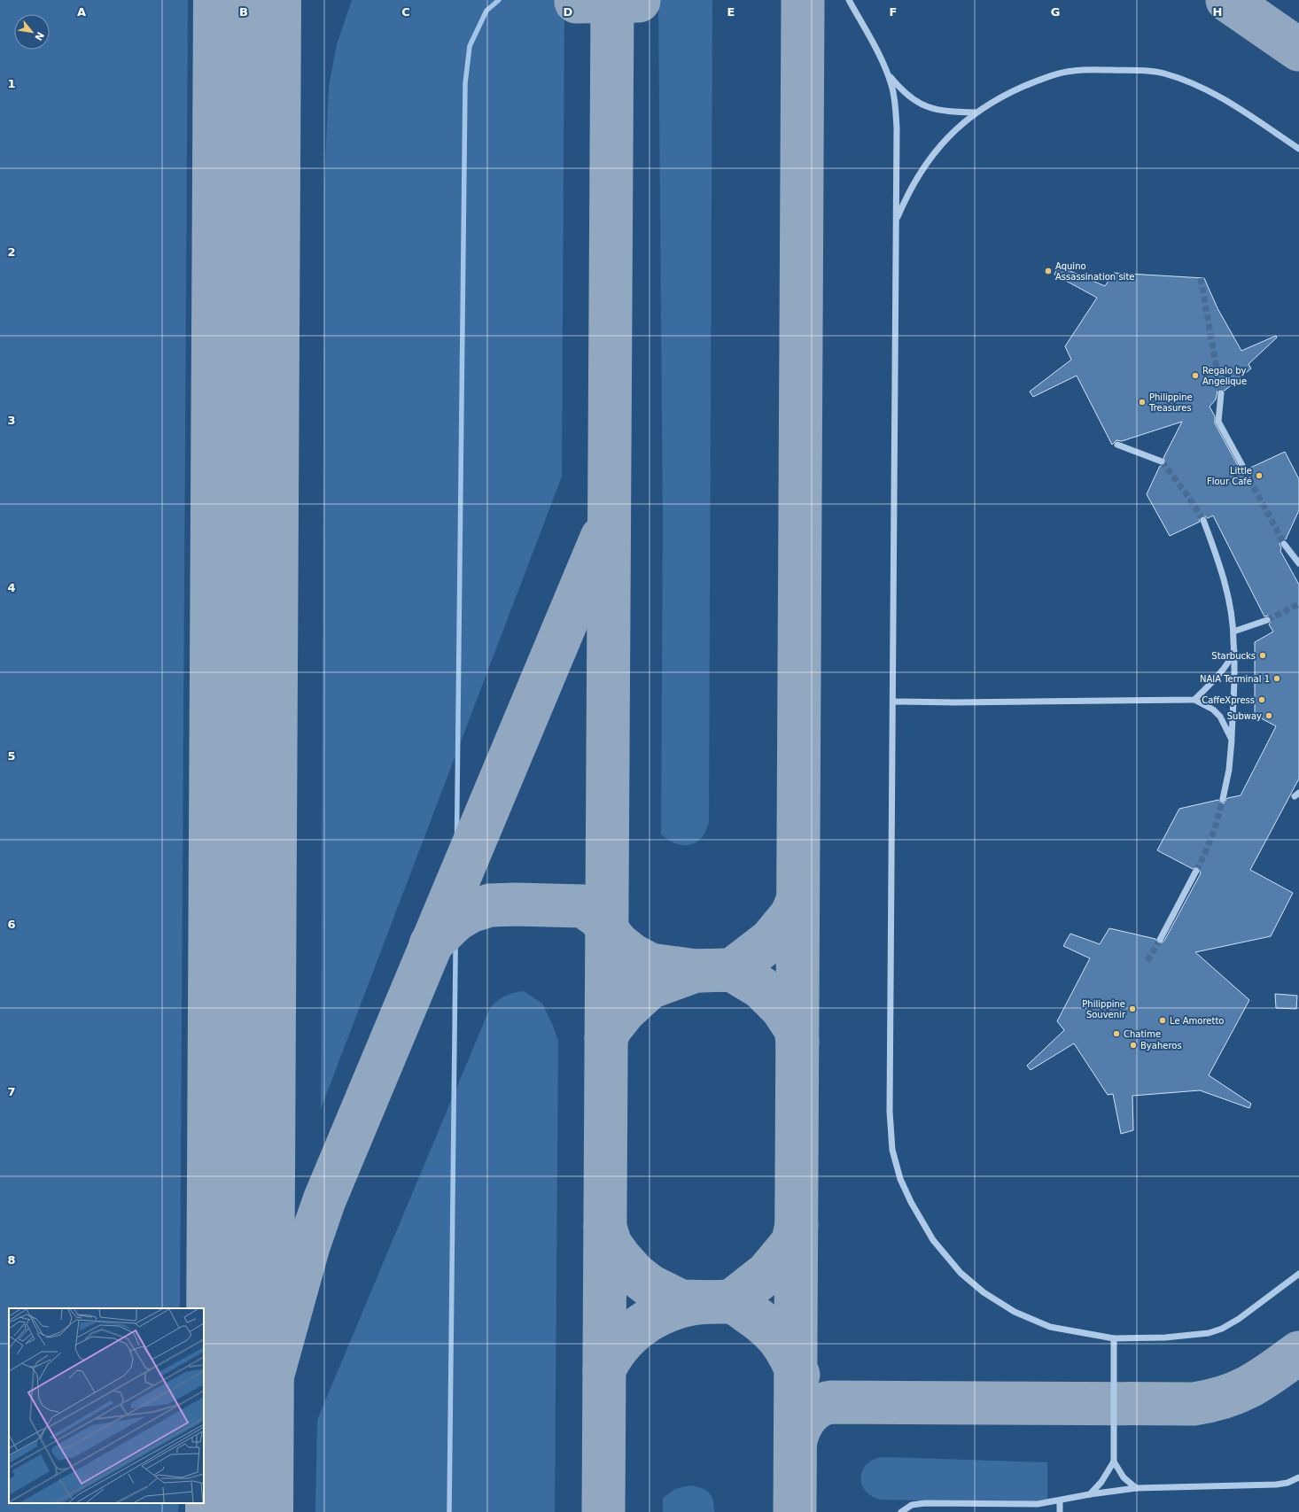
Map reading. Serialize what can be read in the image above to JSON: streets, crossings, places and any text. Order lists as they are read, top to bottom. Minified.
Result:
{"places":["Aquino Assassination site","Regalo by Angelique","Philippine Treasures","Little Flour Café","Starbucks","NAIA Terminal 1","CaffeXpress","Subway","Philippine Souvenir","Le Amoretto","Chatime","Byaheros"],"north":"bottom right","grid":{"columns":["A","B","C","D","E","F","G","H"],"rows":["1","2","3","4","5","6","7","8"]}}
